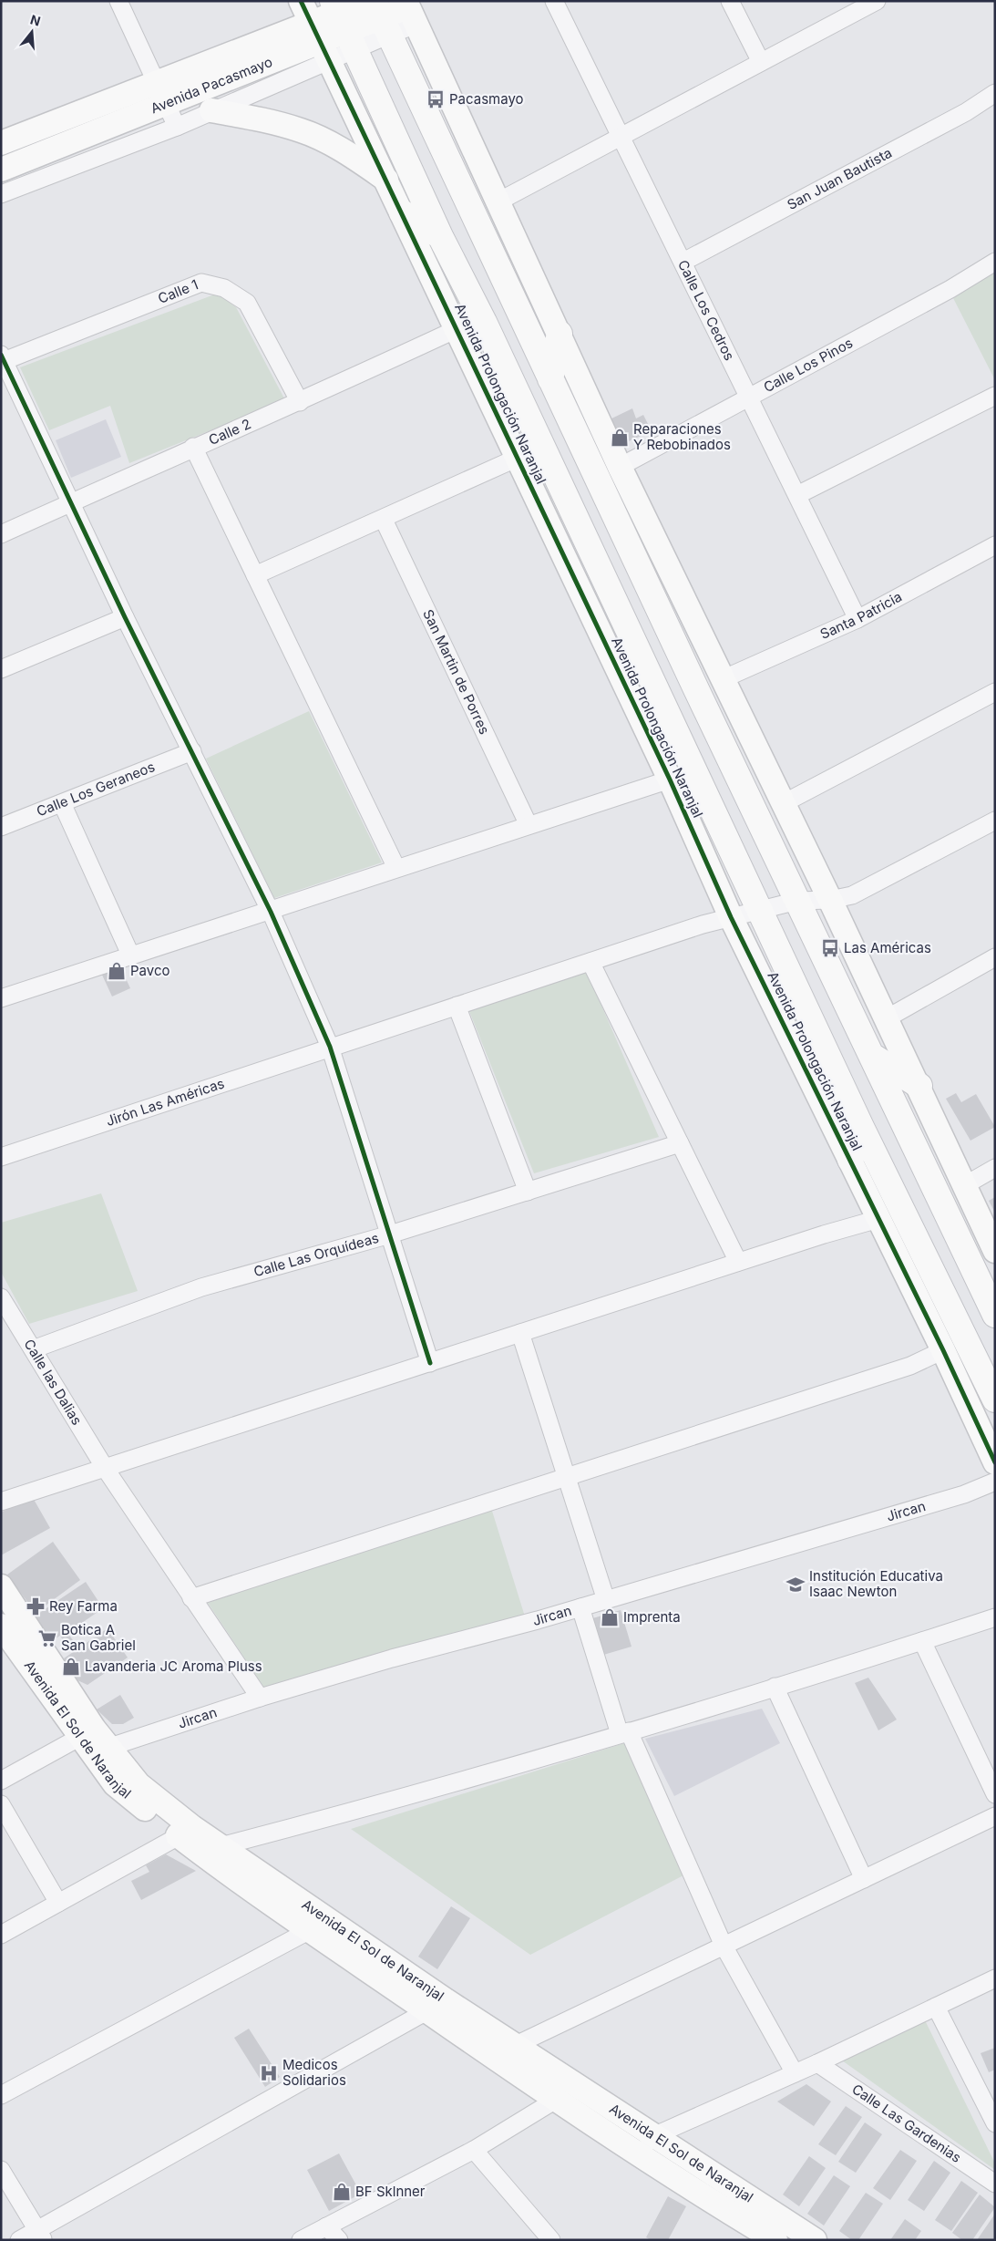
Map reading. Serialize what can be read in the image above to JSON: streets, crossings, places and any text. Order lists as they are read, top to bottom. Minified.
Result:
{"streets":{"main road":["Avenida Prolongación Naranjal"],"street":["Avenida Pacasmayo","San Juan Bautista","Calle 1","Calle Los Cedros","Calle Los Pinos","Calle 2","Santa Patricia","San Martin de Porres","Calle Los Geraneos","Jirón Las Américas","Calle Las Orquídeas","Calle las Dalias","Jircan","Avenida El Sol de Naranjal","Calle Las Gardenias"]},"crossings":[["Avenida Pacasmayo","Avenida Prolongación Naranjal"],["San Juan Bautista","Calle Los Cedros"],["Calle 1","Calle 2"],["Calle Los Cedros","Calle Los Pinos"],["Calle Los Cedros","Santa Patricia"],["Avenida Prolongación Naranjal","Calle 2"],["Avenida Prolongación Naranjal","Jirón Las Américas"],["Calle Las Orquídeas","Calle las Dalias"],["Calle las Dalias","Jircan"],["Jircan","Avenida El Sol de Naranjal"]],"places":{"bus stop":["Pacasmayo","Las Américas"],"shop":["Reparaciones Y Rebobinados","Pavco","Imprenta","Lavanderia JC Aroma Pluss","BF Sklnner"],"school or university":["Institución Educativa Isaac Newton"],"pharmacy":["Rey Farma"],"supermarket":["Botica A San Gabriel"],"hospital":["Medicos Solidarios"]},"north":"top"}
